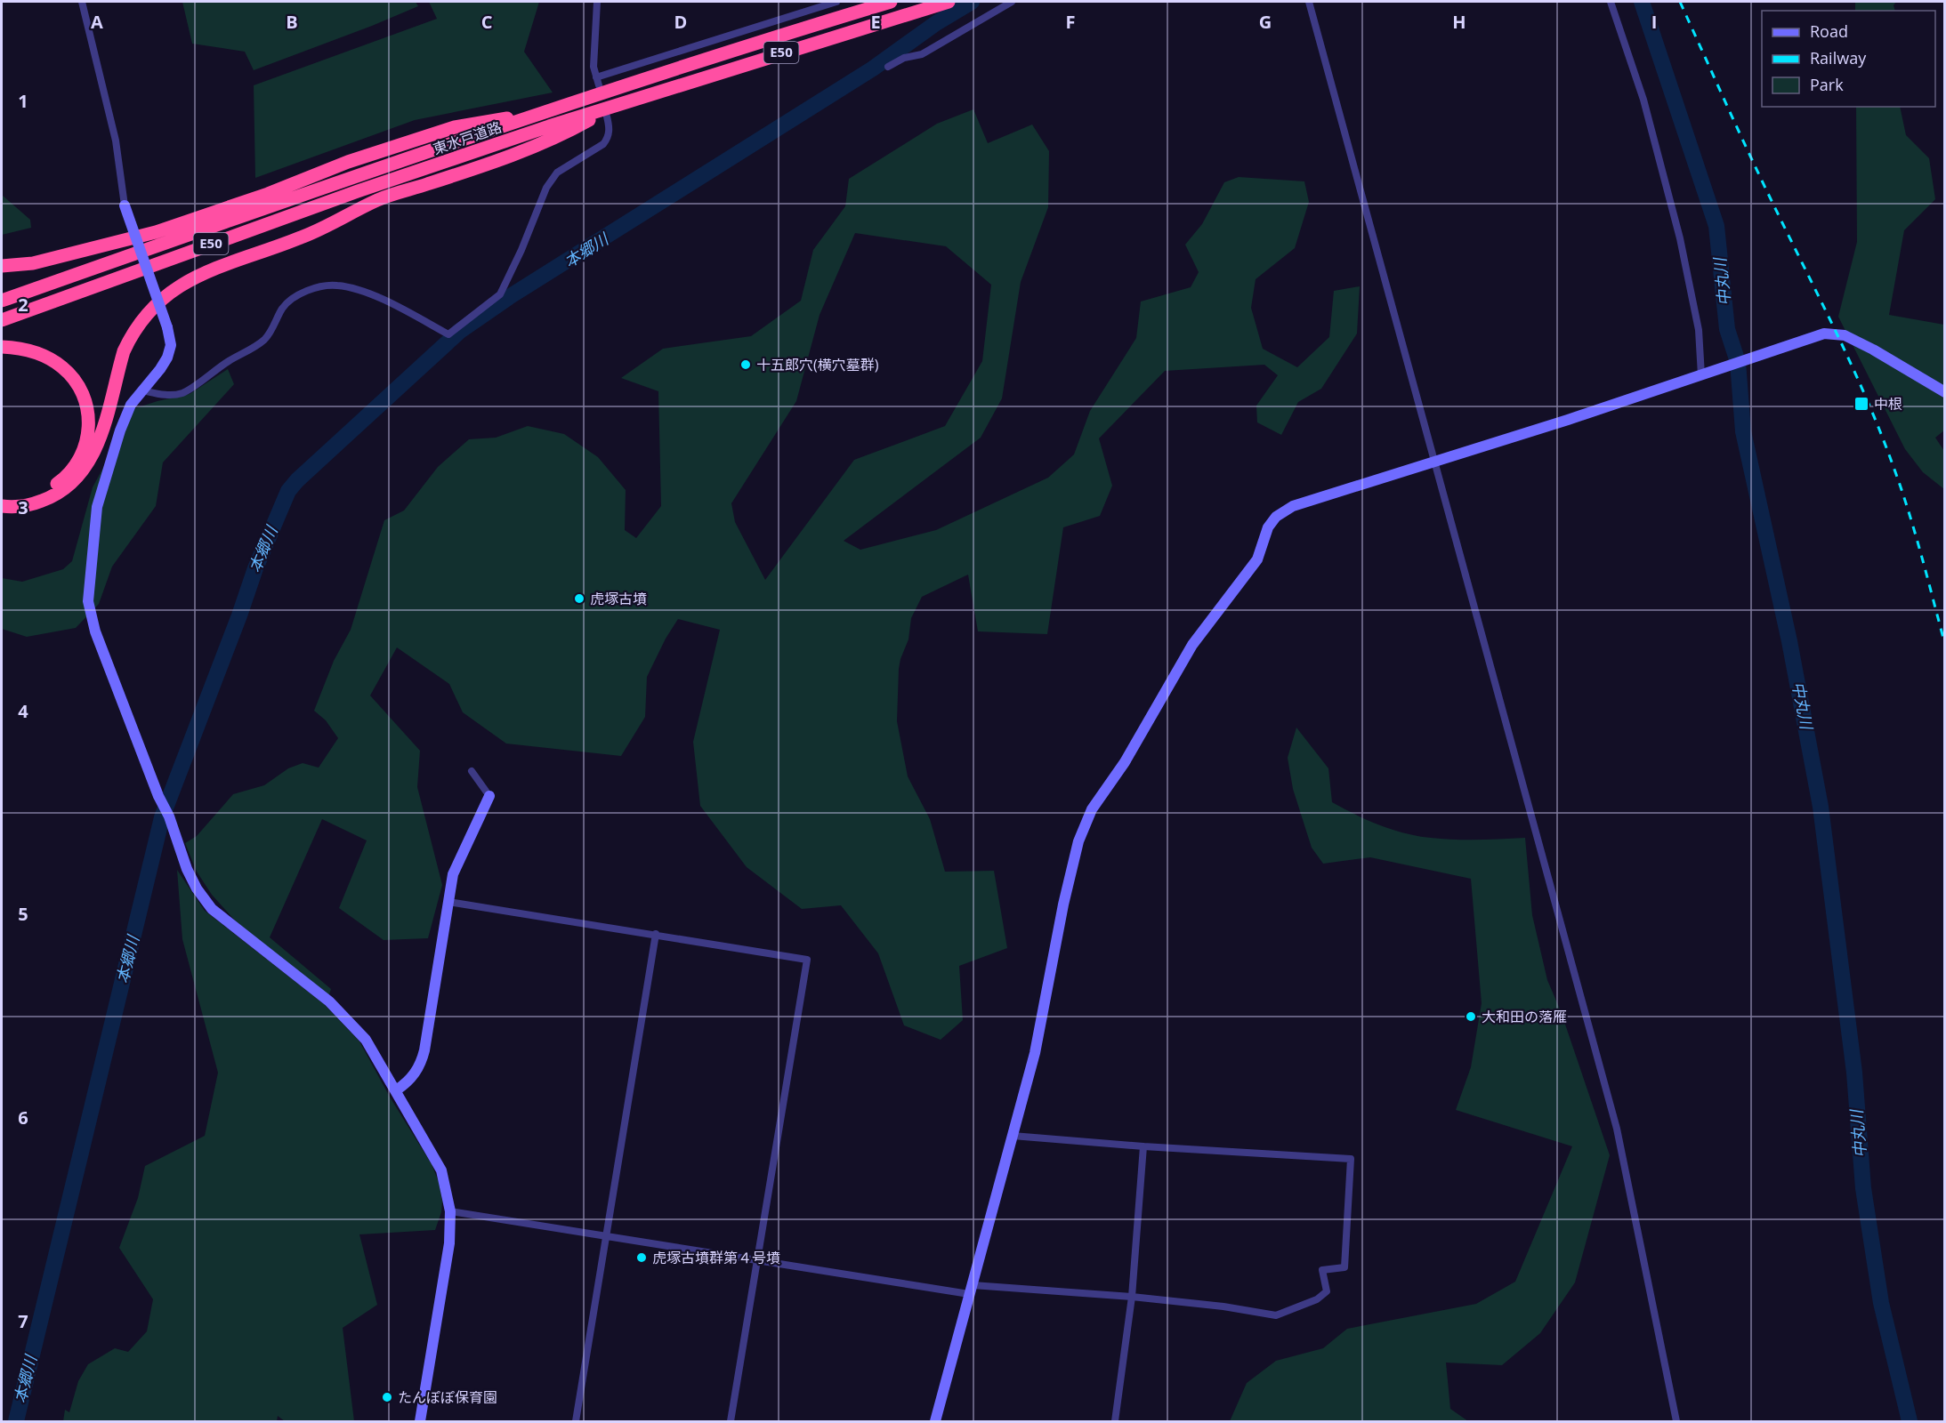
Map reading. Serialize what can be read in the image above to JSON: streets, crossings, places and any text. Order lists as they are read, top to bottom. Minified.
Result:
{"streets":{"highway":["E50","東水戸道路"]},"water":["本郷川","中丸川"],"places":{"other":["十五郎穴(横穴墓群)","虎塚古墳","大和田の落雁","虎塚古墳群第４号墳","たんぽぽ保育園"],"transit":["中根"]},"legend":["Road","Railway","Park"],"grid":{"columns":["A","B","C","D","E","F","G","H","I"],"rows":["1","2","3","4","5","6","7"]}}
